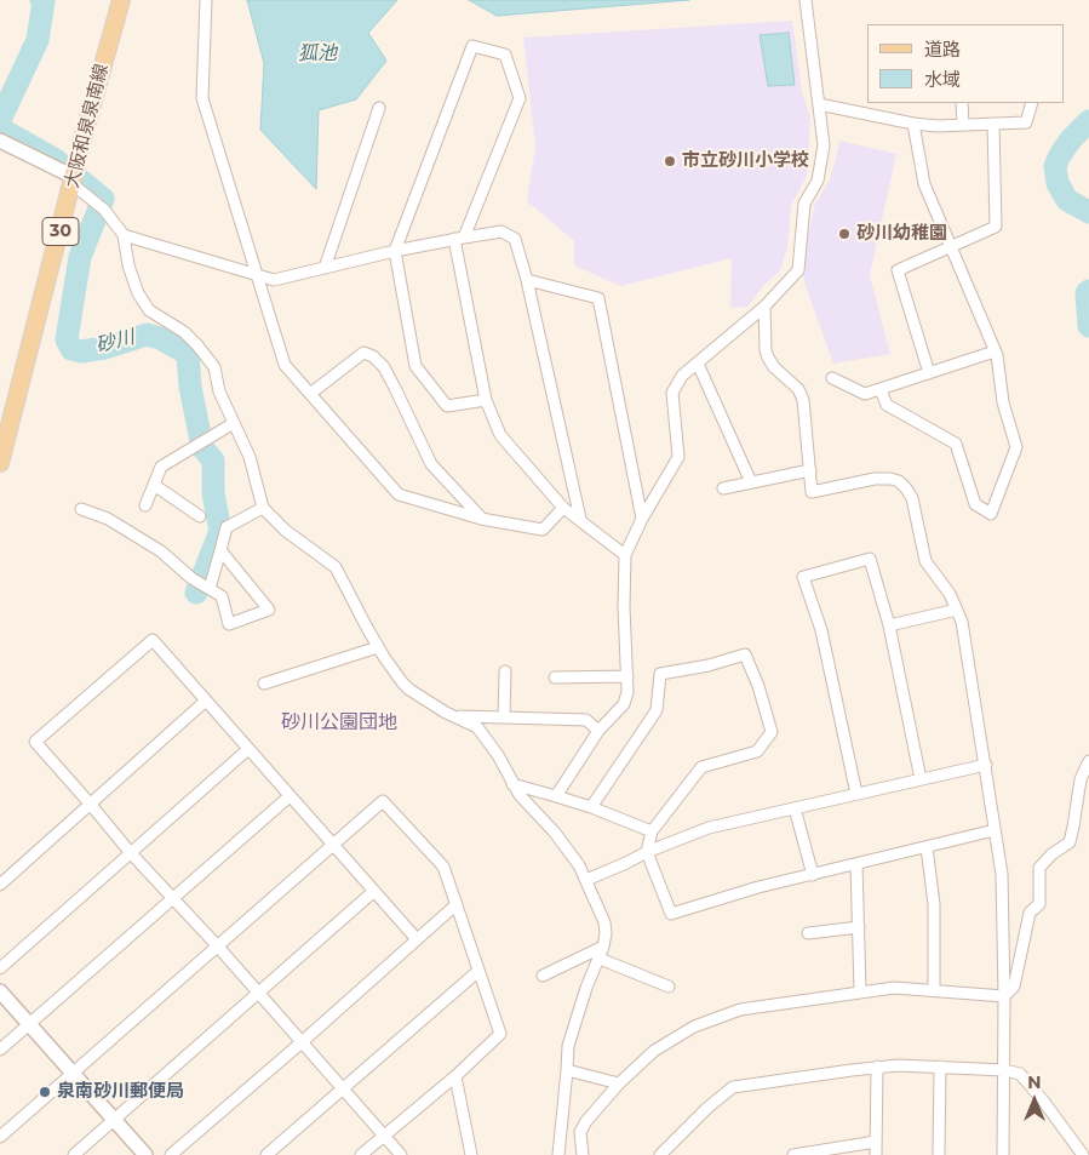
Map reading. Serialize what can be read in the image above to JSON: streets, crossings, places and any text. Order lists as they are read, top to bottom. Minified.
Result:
{"streets":{"main road":["大阪和泉泉南線","30"]},"districts":["砂川公園団地"],"water":["狐池","砂川"],"places":["市立砂川小学校","砂川幼稚園","泉南砂川郵便局"],"legend":["道路","水域"],"north":"top"}
